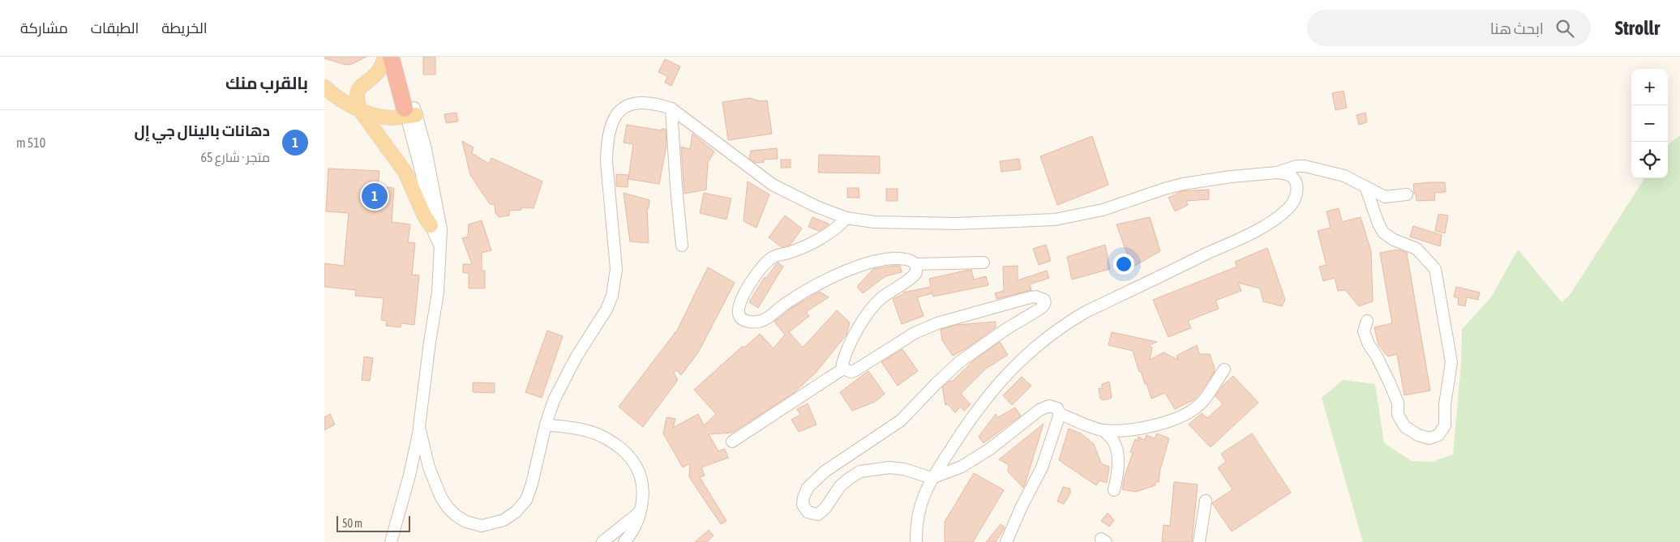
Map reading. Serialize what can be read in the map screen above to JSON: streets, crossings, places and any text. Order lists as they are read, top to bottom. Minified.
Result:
{"scale_bar":"50 m","page":{"header":"Strollr","search":"ابحث هنا","nav":["الخريطة","الطبقات","مشاركة"],"heading":"بالقرب منك","map_buttons":["+","−"],"list":[{"mark":"1","name":"دهانات بالينال جي إل","note":"متجر · شارع 65","value":"510 m"}],"pins":"1","scale":"50 m"}}
